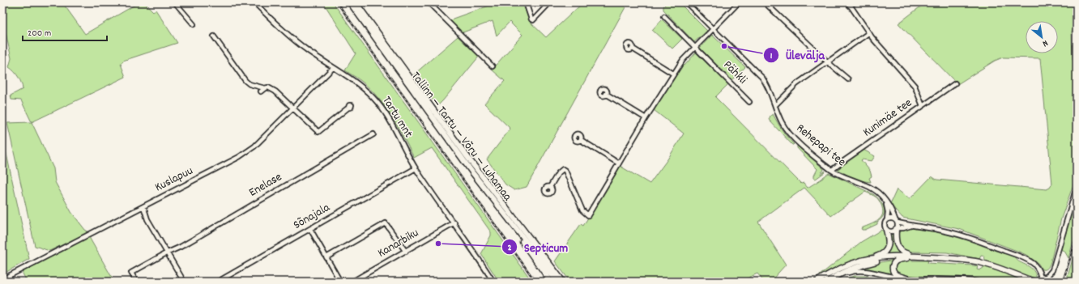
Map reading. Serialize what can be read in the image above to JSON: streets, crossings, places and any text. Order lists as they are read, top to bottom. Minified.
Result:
{"streets":{"highway":["Tallinn — Tartu — Võru — Luhamaa"],"street":["Pähkli","Tartu mnt","Kunimäe tee","Rehepapi tee","Kuslapuu","Enelase","Sõnajala","Kanarbiku"]},"crossings":[["Tartu mnt","Kuslapuu"],["Tartu mnt","Sõnajala"],["Tartu mnt","Kanarbiku"],["Kunimäe tee","Rehepapi tee"]],"places":["Ülevälja","Septicum"],"scale_bar":"200 m","north":"bottom right"}
